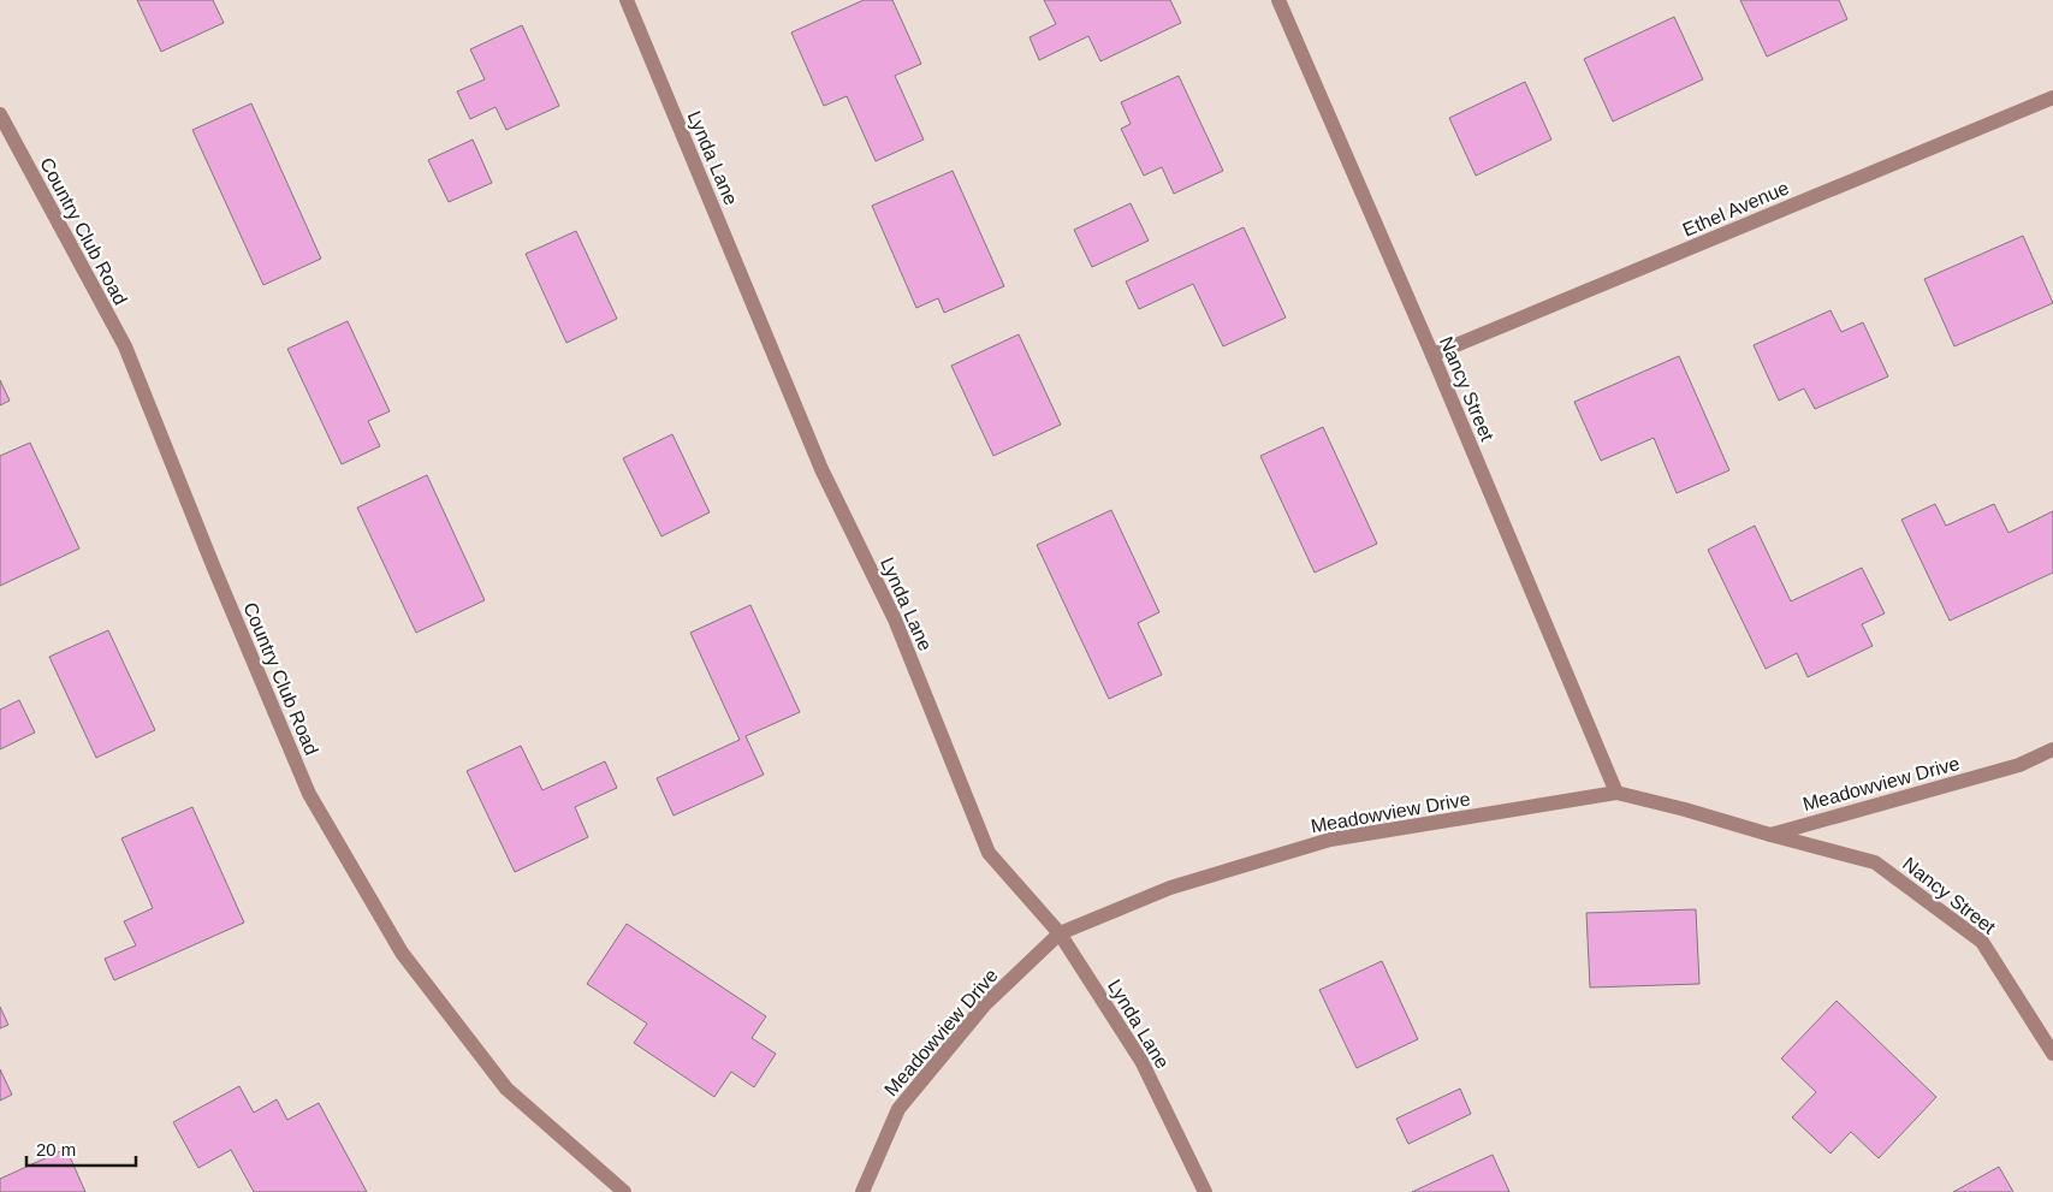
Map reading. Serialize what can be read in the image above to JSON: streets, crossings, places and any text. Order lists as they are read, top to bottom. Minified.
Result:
{"streets":{"street":["Lynda Lane","Ethel Avenue","Country Club Road","Nancy Street","Meadowview Drive"]},"crossings":[["Lynda Lane","Meadowview Drive"],["Ethel Avenue","Nancy Street"],["Nancy Street","Meadowview Drive"]],"scale_bar":"20 m"}
